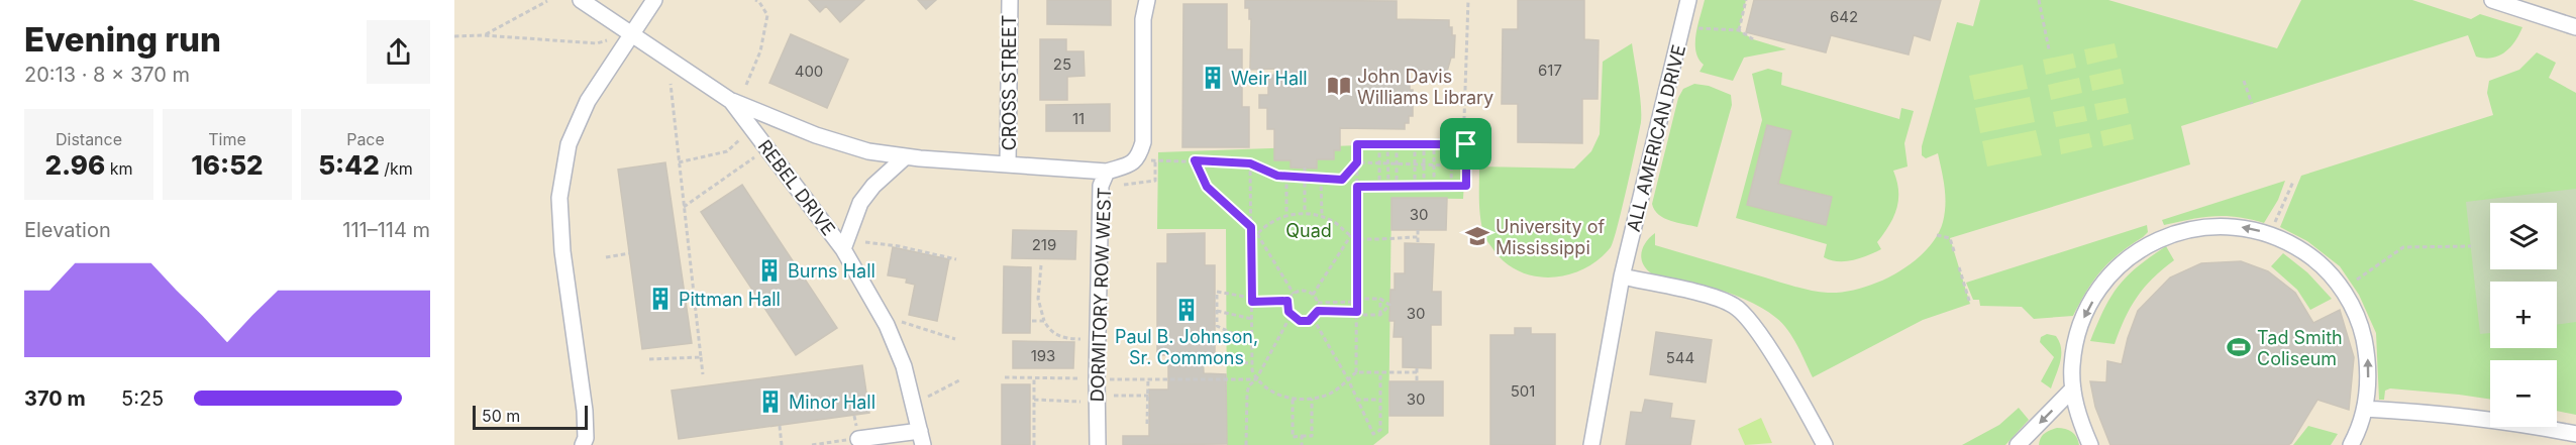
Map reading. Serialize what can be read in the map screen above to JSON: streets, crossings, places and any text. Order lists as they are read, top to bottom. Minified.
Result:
{"streets":{"street":["CROSS STREET","ALL AMERICAN DRIVE","REBEL DRIVE","DORMITORY ROW WEST"]},"crossings":[["CROSS STREET","DORMITORY ROW WEST"],["REBEL DRIVE","DORMITORY ROW WEST"]],"parks":["Quad"],"places":{"building":["Weir Hall","Burns Hall","Pittman Hall","Paul B. Johnson, Sr. Commons","Minor Hall"],"library":["John Davis Williams Library"],"school or university":["University of Mississippi"],"sports":["Tad Smith Coliseum"]},"house_numbers":["642","25","617","400","11","30","219","30","193","544","501","30"],"scale_bar":"50 m","page":{"heading":["Evening run","20:13 · 8 × 370 m"],"stats":[["Distance","2.96 km"],["Time","16:52"],["Pace","5:42 /km"]],"map_buttons":["+","−"],"chart":["Elevation","111–114 m"],"list":[{"name":"370 m","note":"5:25"}],"scale":"50 m"}}
